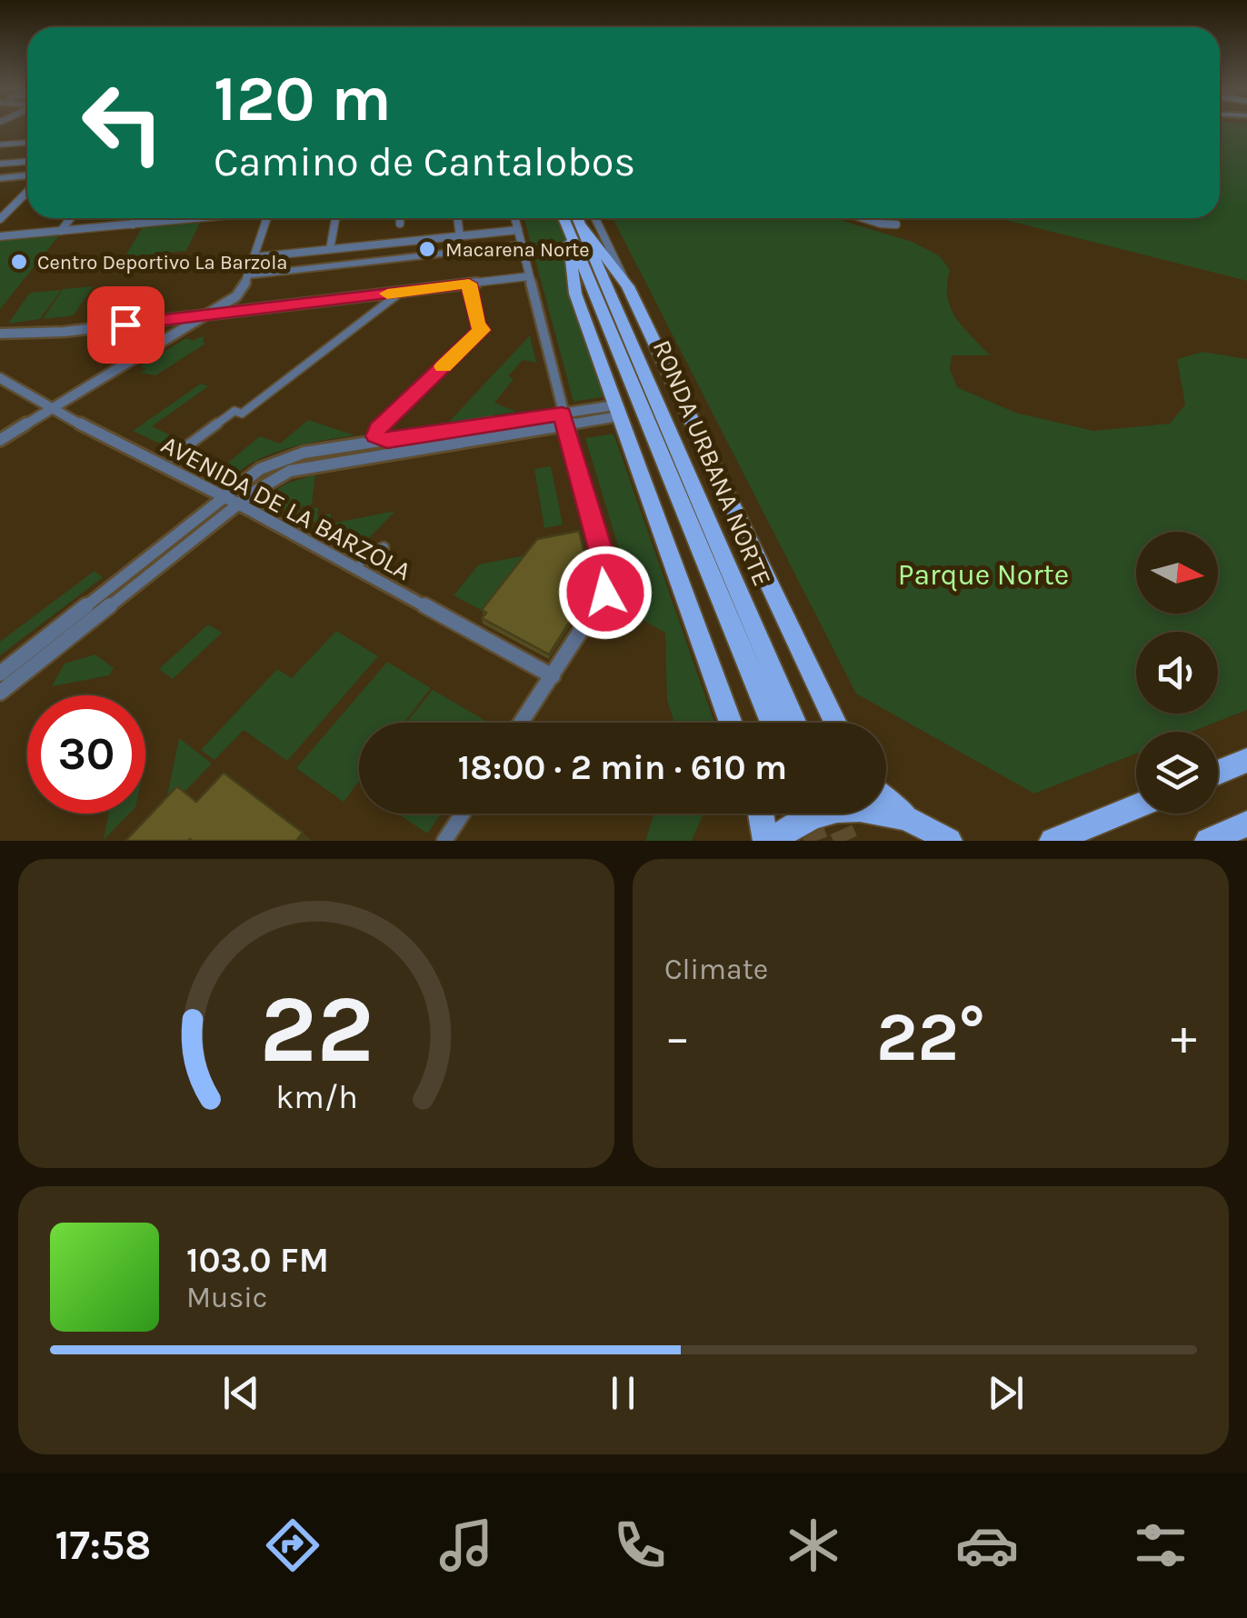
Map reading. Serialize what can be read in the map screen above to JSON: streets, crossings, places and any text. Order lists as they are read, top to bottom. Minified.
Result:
{"streets":{"main road":["RONDA URBANA NORTE"],"street":["AVENIDA DE LA BARZOLA"]},"parks":["Parque Norte"],"places":["Macarena Norte","Centro Deportivo La Barzola"],"north":"right","page":{"turn":["120 m","Camino de Cantalobos"],"limit":"30","trip":"18:00 · 2 min · 610 m","tile":"Climate","heat":["−","22°","+"],"song":["103.0 FM","Music"],"tabs":"17:58","gauge":["22","km/h"]}}
